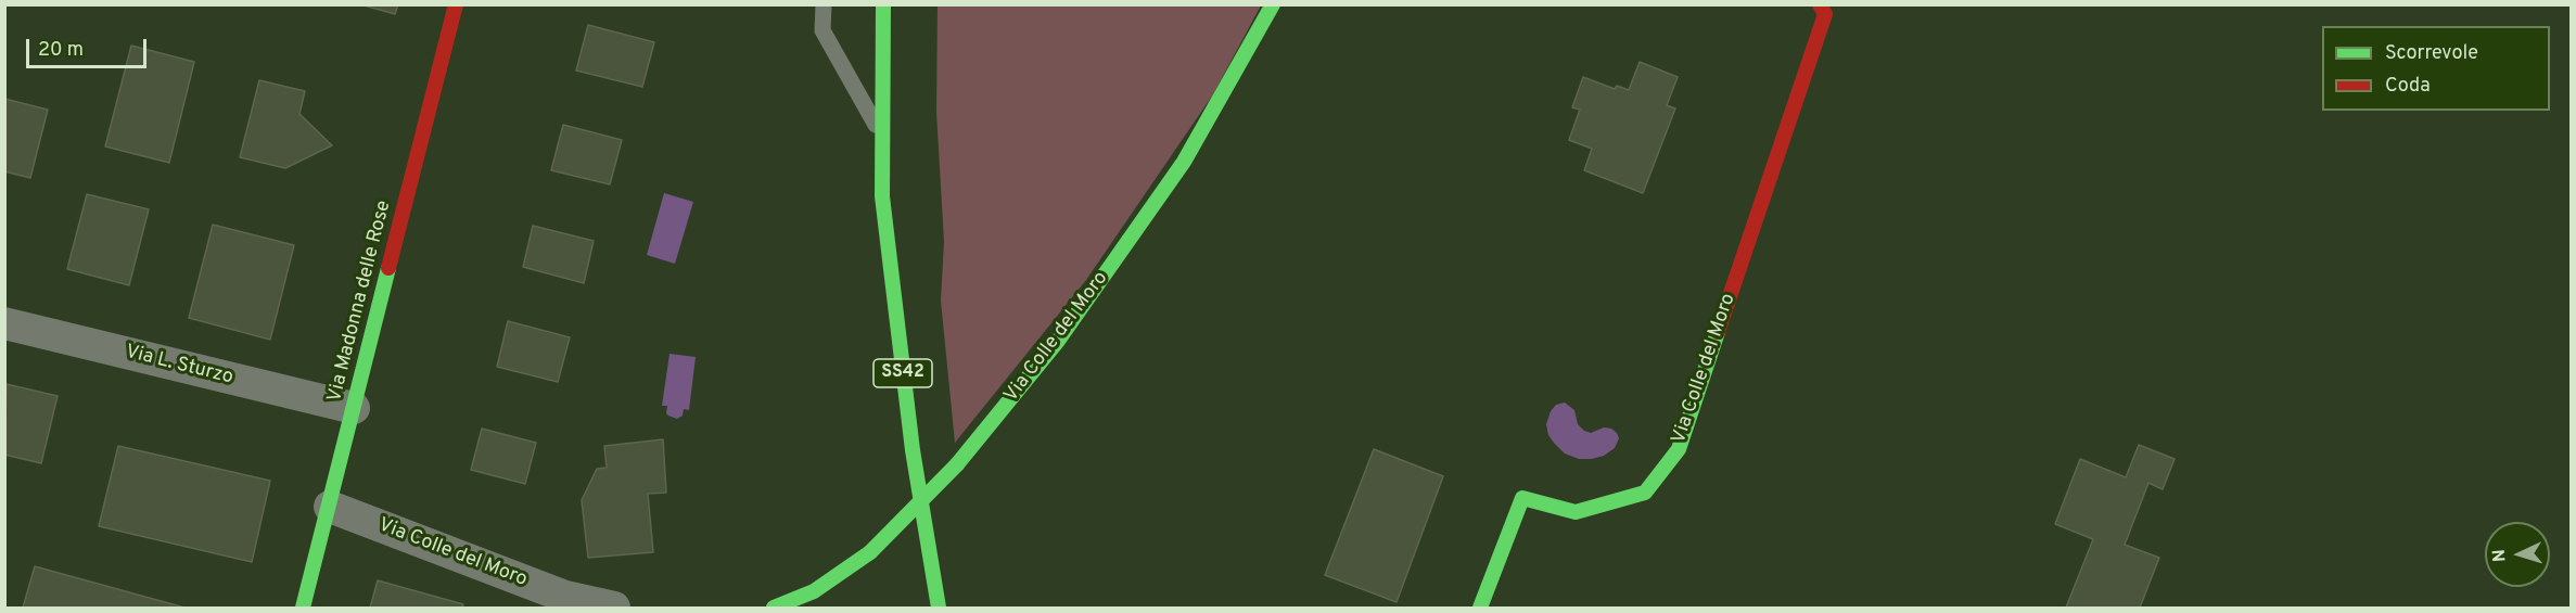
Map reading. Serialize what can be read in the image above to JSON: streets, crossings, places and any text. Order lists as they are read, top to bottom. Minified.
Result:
{"streets":{"main road":["Via Madonna delle Rose","Via Colle del Moro","SS42"],"street":["Via L. Sturzo"]},"crossings":[["Via Madonna delle Rose","Via Colle del Moro"],["Via Madonna delle Rose","Via L. Sturzo"]],"legend":["Scorrevole","Coda"],"scale_bar":"20 m","north":"left"}
